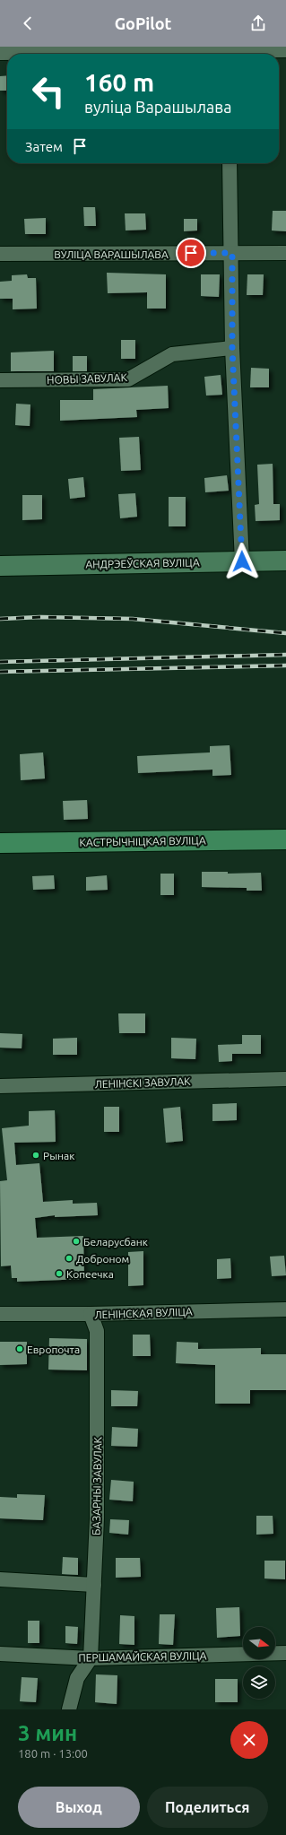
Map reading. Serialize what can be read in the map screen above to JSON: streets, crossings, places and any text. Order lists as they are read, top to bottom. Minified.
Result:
{"streets":{"main road":["АНДРЭЕЎСКАЯ ВУЛІЦА","КАСТРЫЧНІЦКАЯ ВУЛІЦА"],"street":["ВУЛІЦА ВАРАШЫЛАВА","НОВЫ ЗАВУЛАК","ЛЕНІНСКІ ЗАВУЛАК","ЛЕНІНСКАЯ ВУЛІЦА","БАЗАРНЫ ЗАВУЛАК","ПЕРШАМАЙСКАЯ ВУЛІЦА"]},"crossings":[["ЛЕНІНСКАЯ ВУЛІЦА","БАЗАРНЫ ЗАВУЛАК"],["БАЗАРНЫ ЗАВУЛАК","ПЕРШАМАЙСКАЯ ВУЛІЦА"]],"places":["Рынак","Беларусбанк","Доброном","Копеечка","Европочта"],"north":"right","page":{"header":"GoPilot","turn":["160 m","вуліца Варашылава"],"then":"Затем","heading":["3 мин","180 m · 13:00"],"buttons":["Выход","Поделиться"]}}
